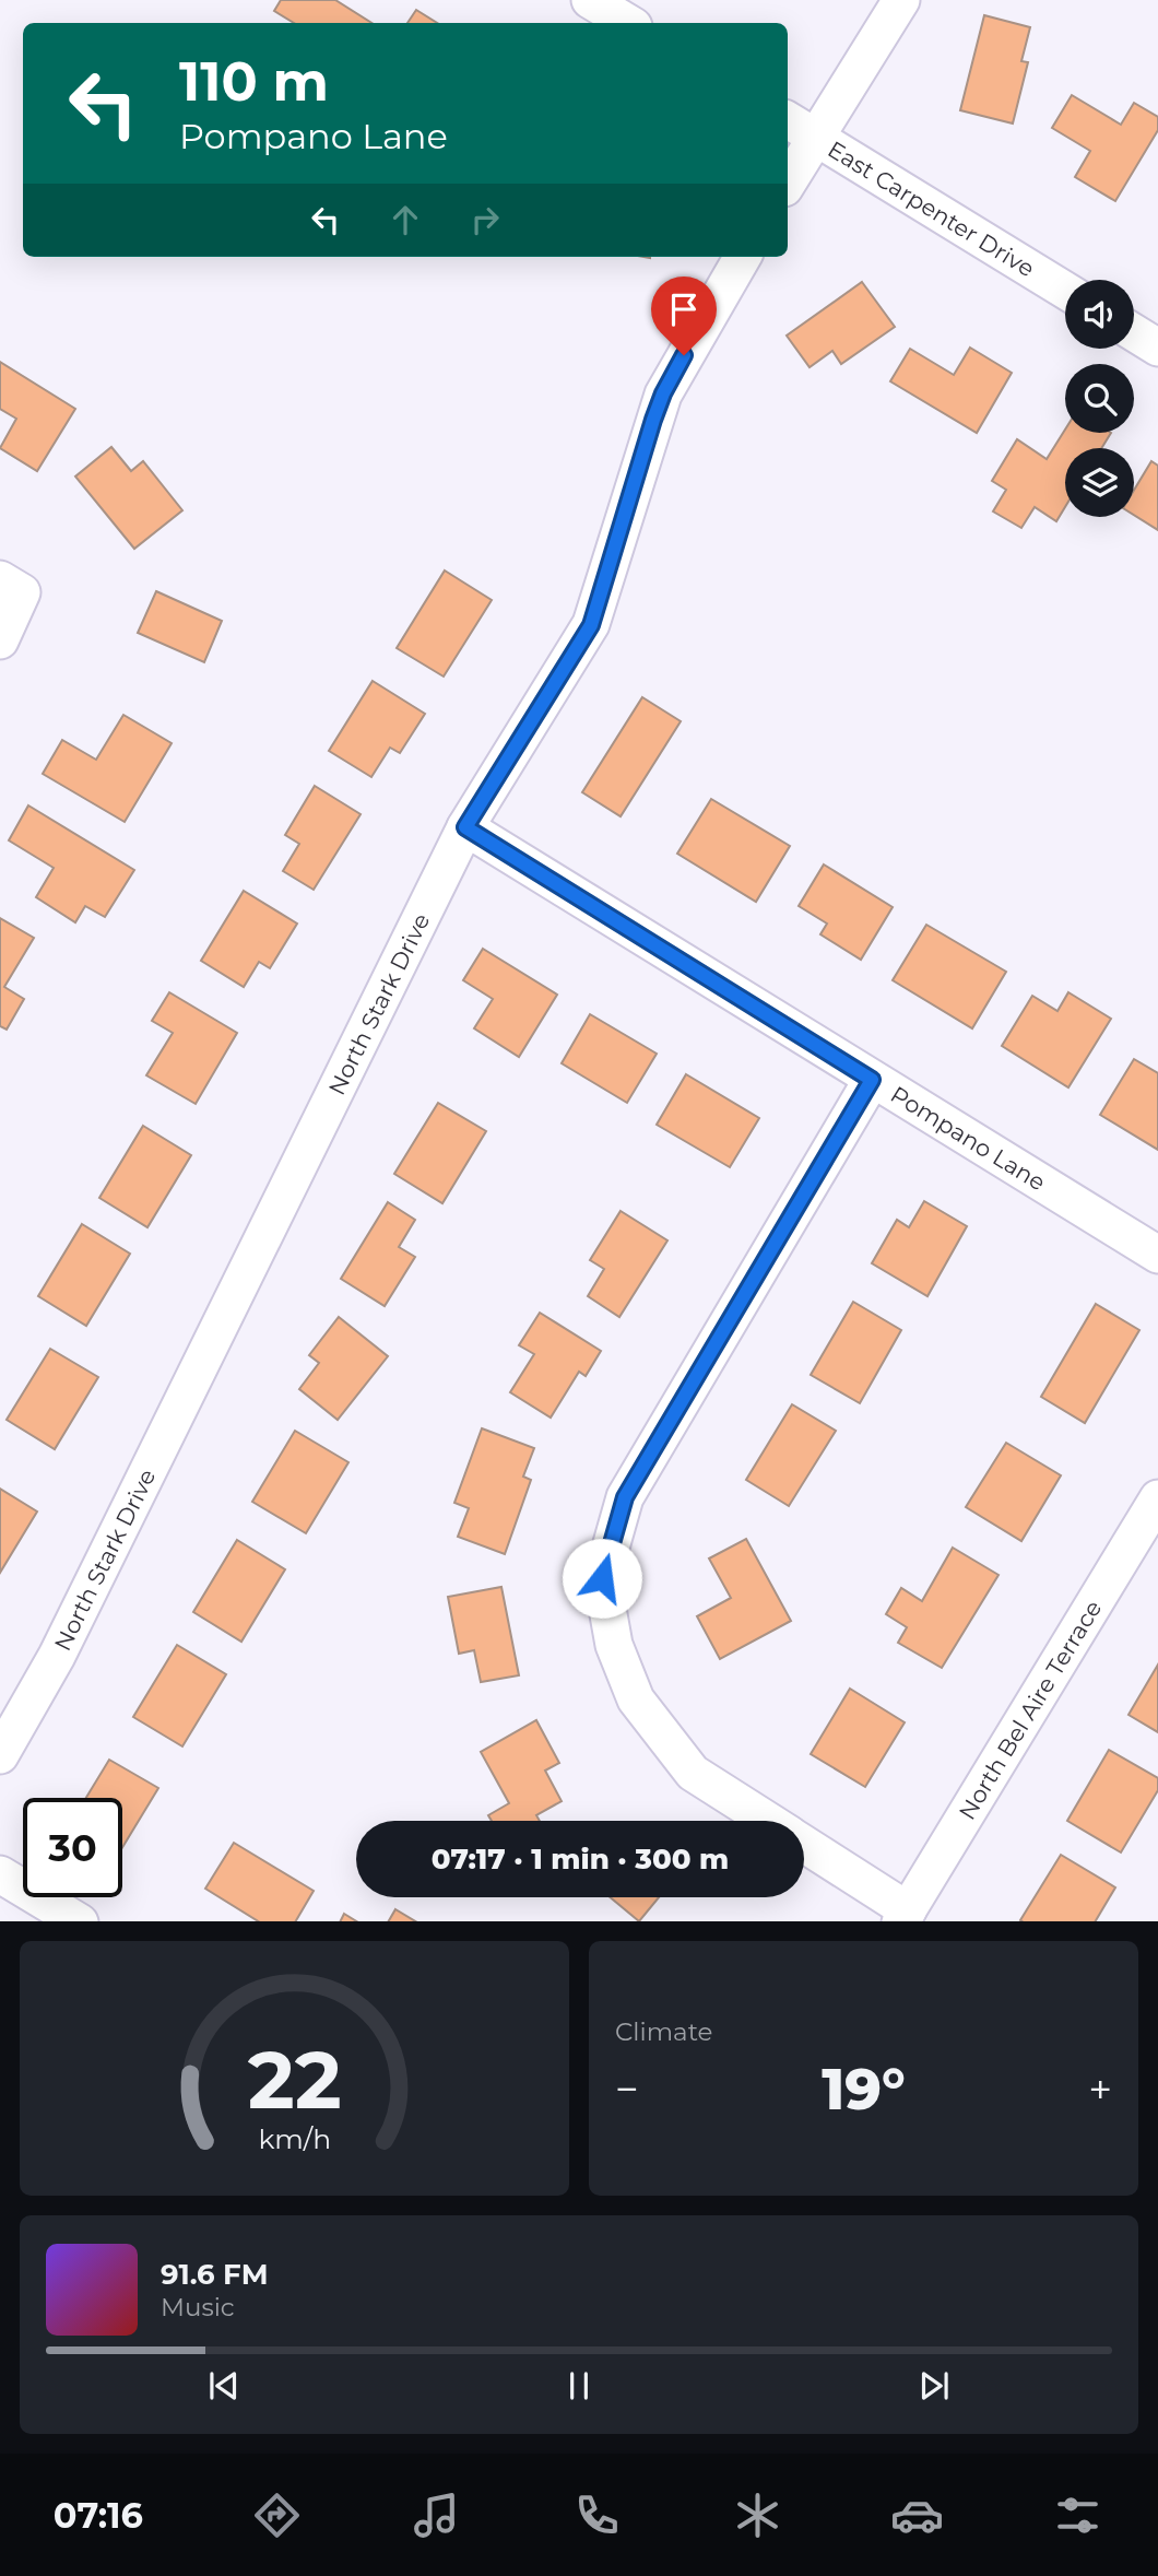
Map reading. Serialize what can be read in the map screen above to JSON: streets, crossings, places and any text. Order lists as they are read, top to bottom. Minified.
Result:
{"streets":{"street":["East Carpenter Drive","North Stark Drive","Pompano Lane","North Bel Aire Terrace"]},"crossings":[["North Stark Drive","Pompano Lane"]],"page":{"turn":["110 m","Pompano Lane"],"limit":"30","trip":"07:17 · 1 min · 300 m","tile":"Climate","heat":["−","19°","+"],"song":["91.6 FM","Music"],"tabs":"07:16","gauge":["22","km/h"]}}
